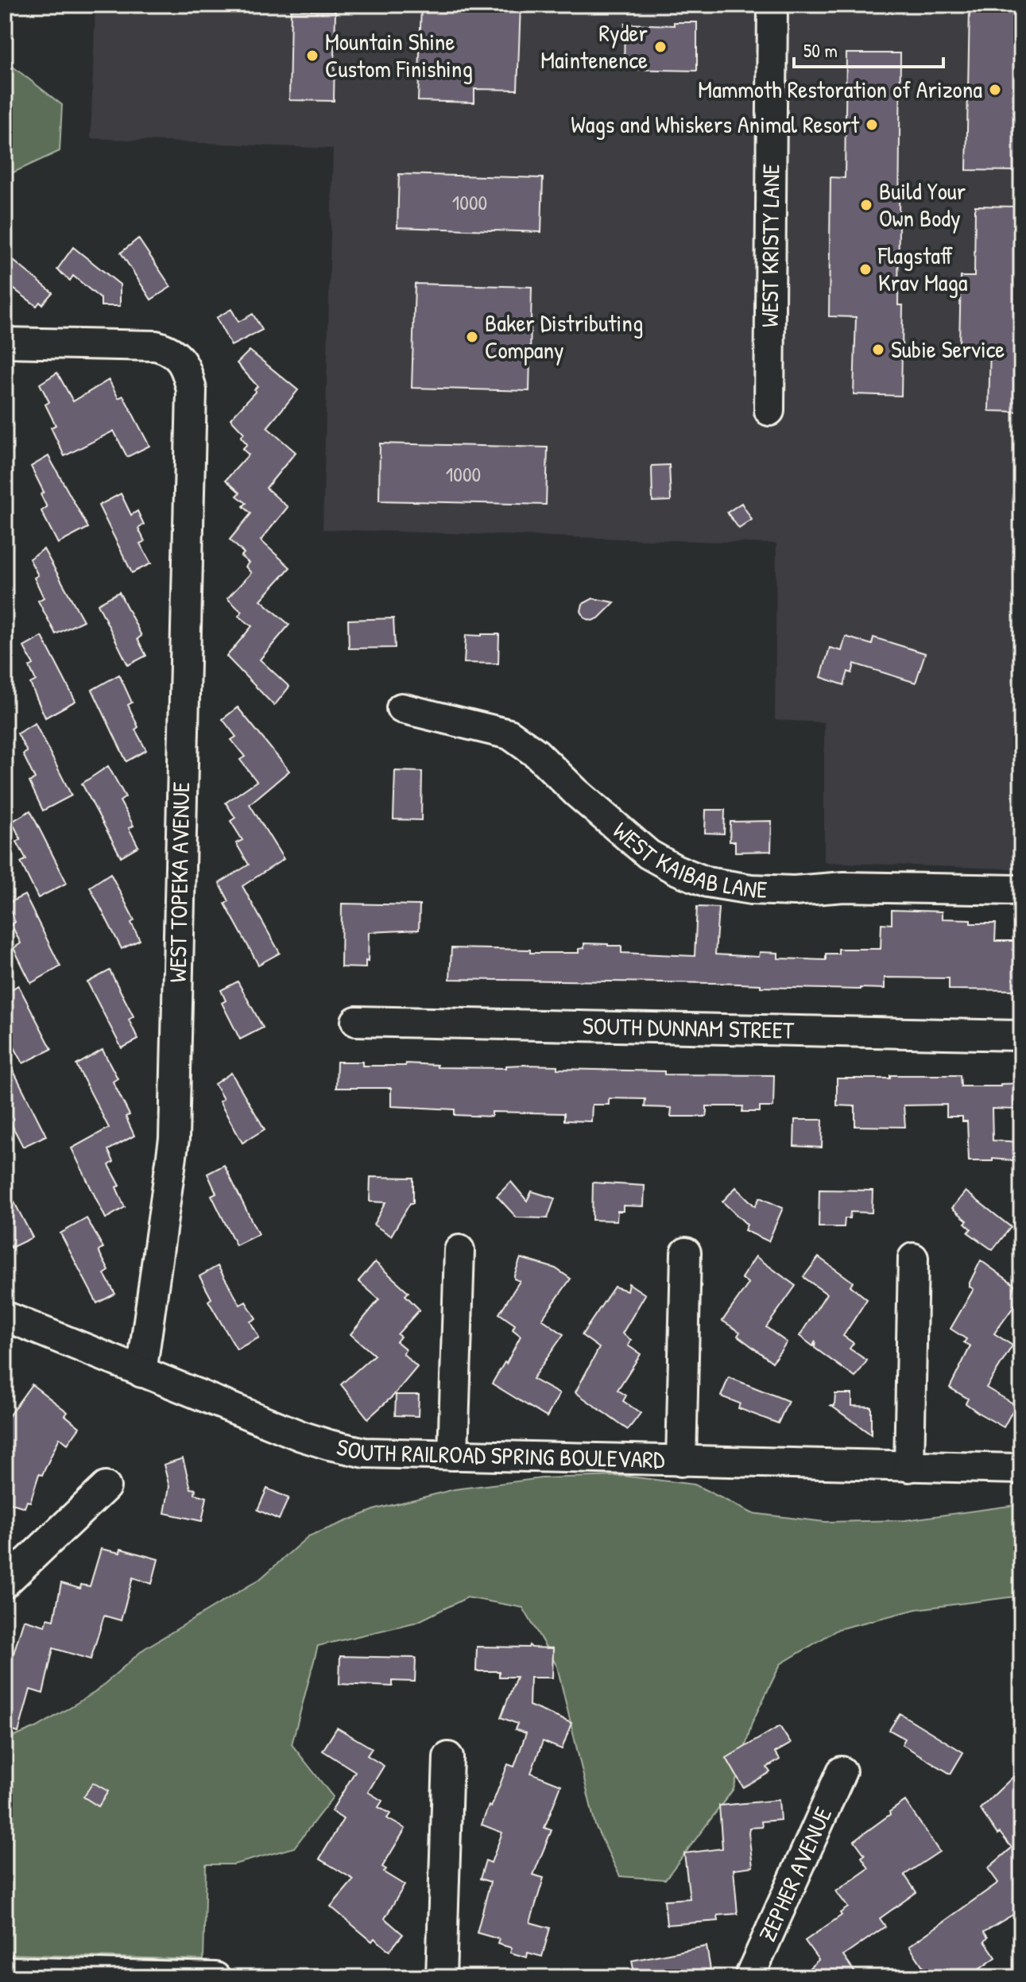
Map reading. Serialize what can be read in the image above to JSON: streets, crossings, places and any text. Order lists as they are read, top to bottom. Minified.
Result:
{"streets":{"street":["WEST KRISTY LANE","WEST KAIBAB LANE","WEST TOPEKA AVENUE","SOUTH DUNNAM STREET","SOUTH RAILROAD SPRING BOULEVARD","ZEPHER AVENUE"]},"crossings":[["WEST TOPEKA AVENUE","SOUTH RAILROAD SPRING BOULEVARD"]],"places":["Ryder Maintenence","Mountain Shine Custom Finishing","Mammoth Restoration of Arizona","Wags and Whiskers Animal Resort","Build Your Own Body","Flagstaff Krav Maga","Baker Distributing Company","Subie Service"],"house_numbers":["1000","1000"],"scale_bar":"50 m"}
